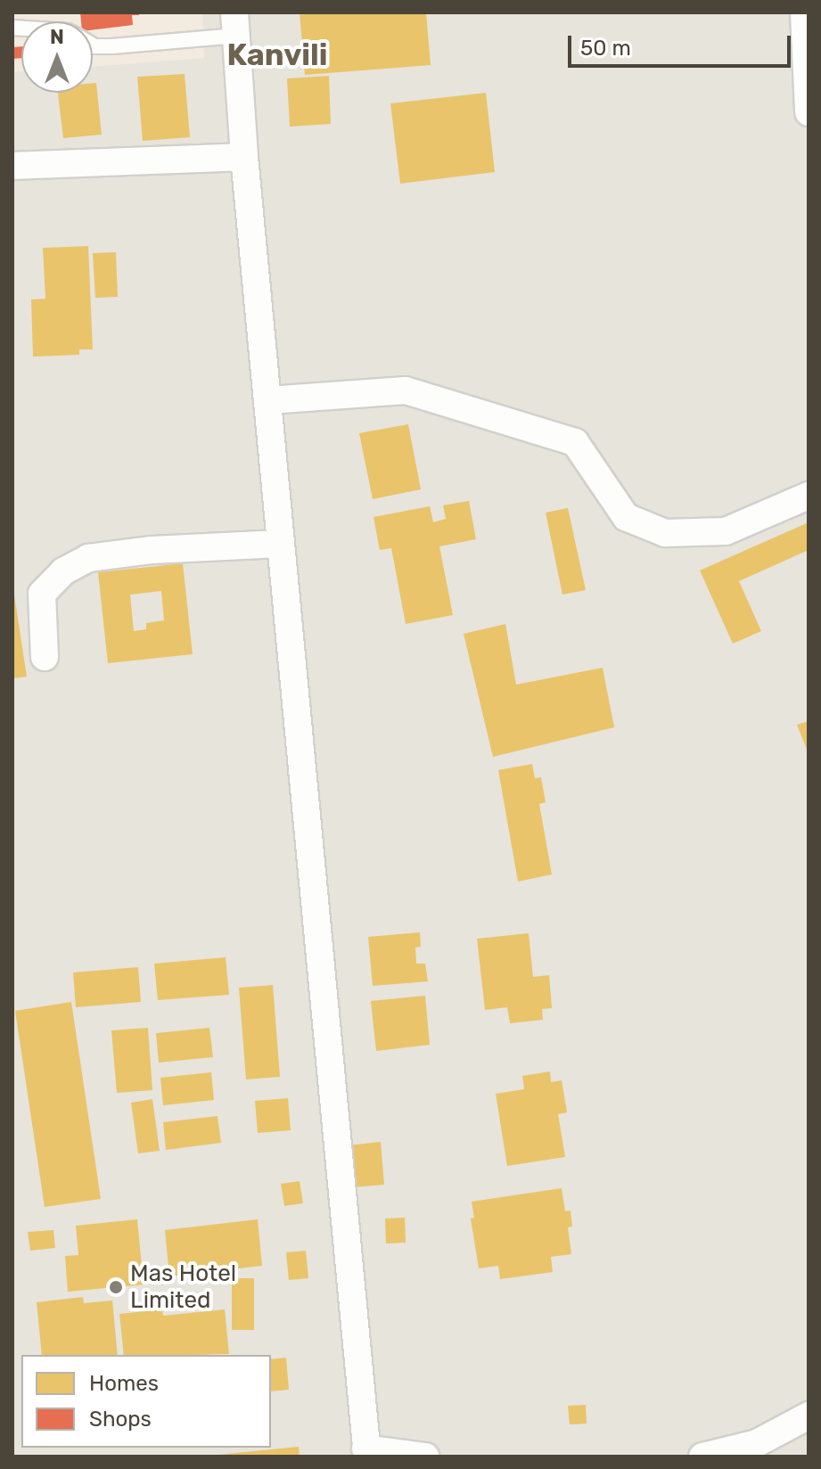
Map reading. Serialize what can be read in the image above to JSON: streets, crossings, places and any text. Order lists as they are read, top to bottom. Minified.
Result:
{"districts":["Kanvili"],"places":["Mas Hotel Limited"],"legend":["Homes","Shops"],"scale_bar":"50 m","north":"top"}
